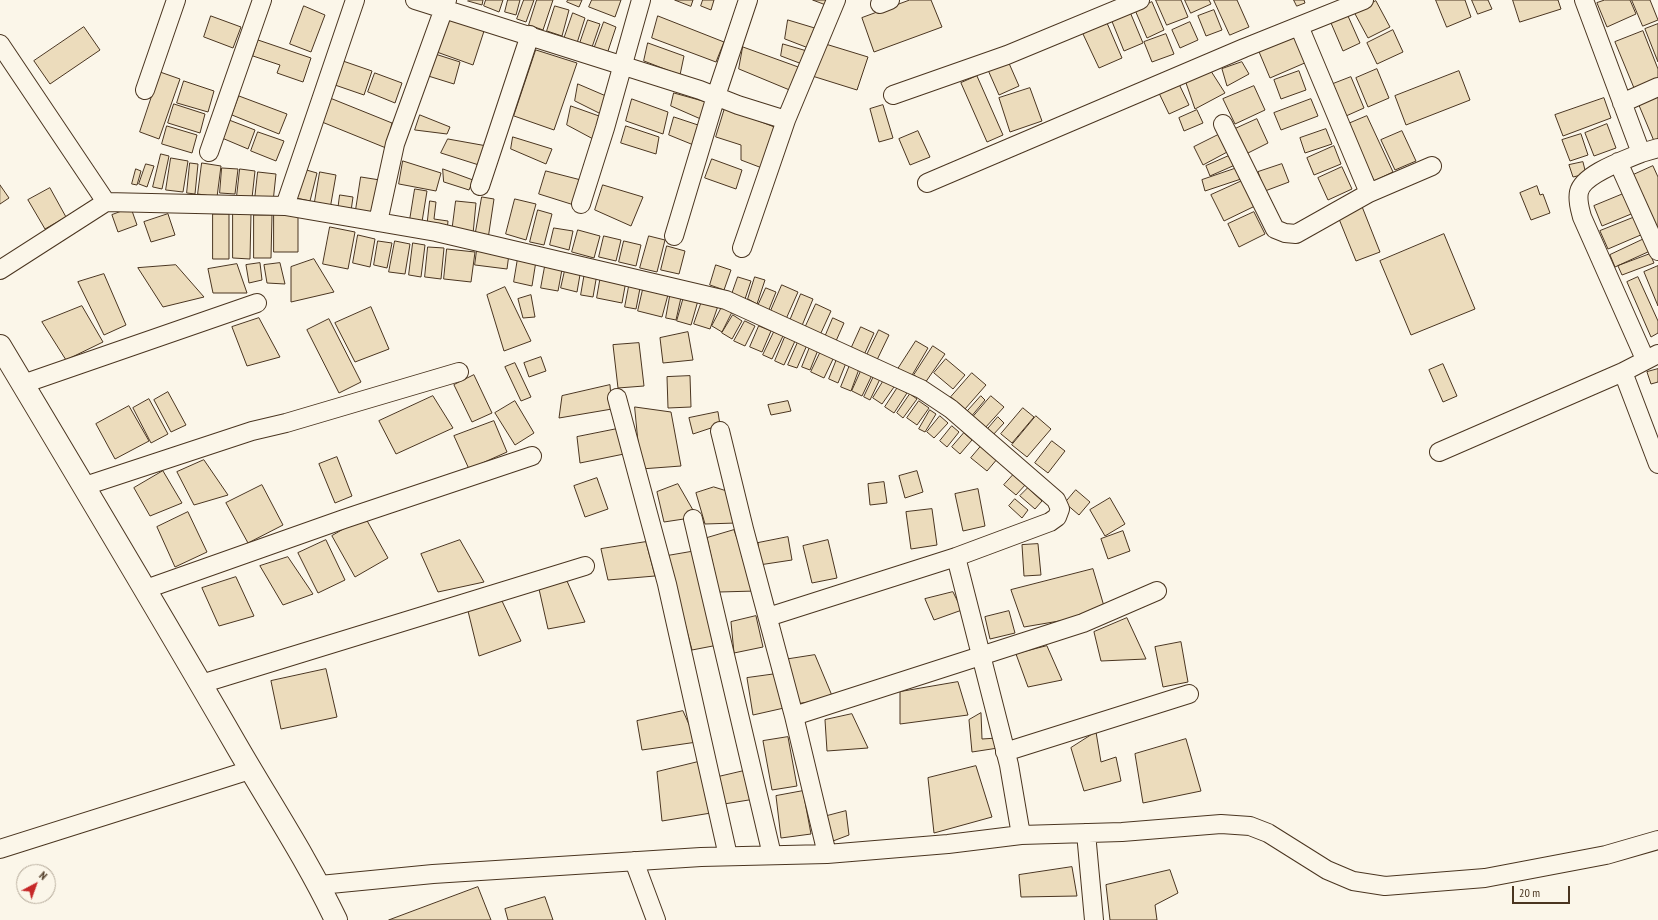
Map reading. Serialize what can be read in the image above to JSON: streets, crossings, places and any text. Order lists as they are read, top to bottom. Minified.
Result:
{"scale_bar":"20 m","north":"top right"}
